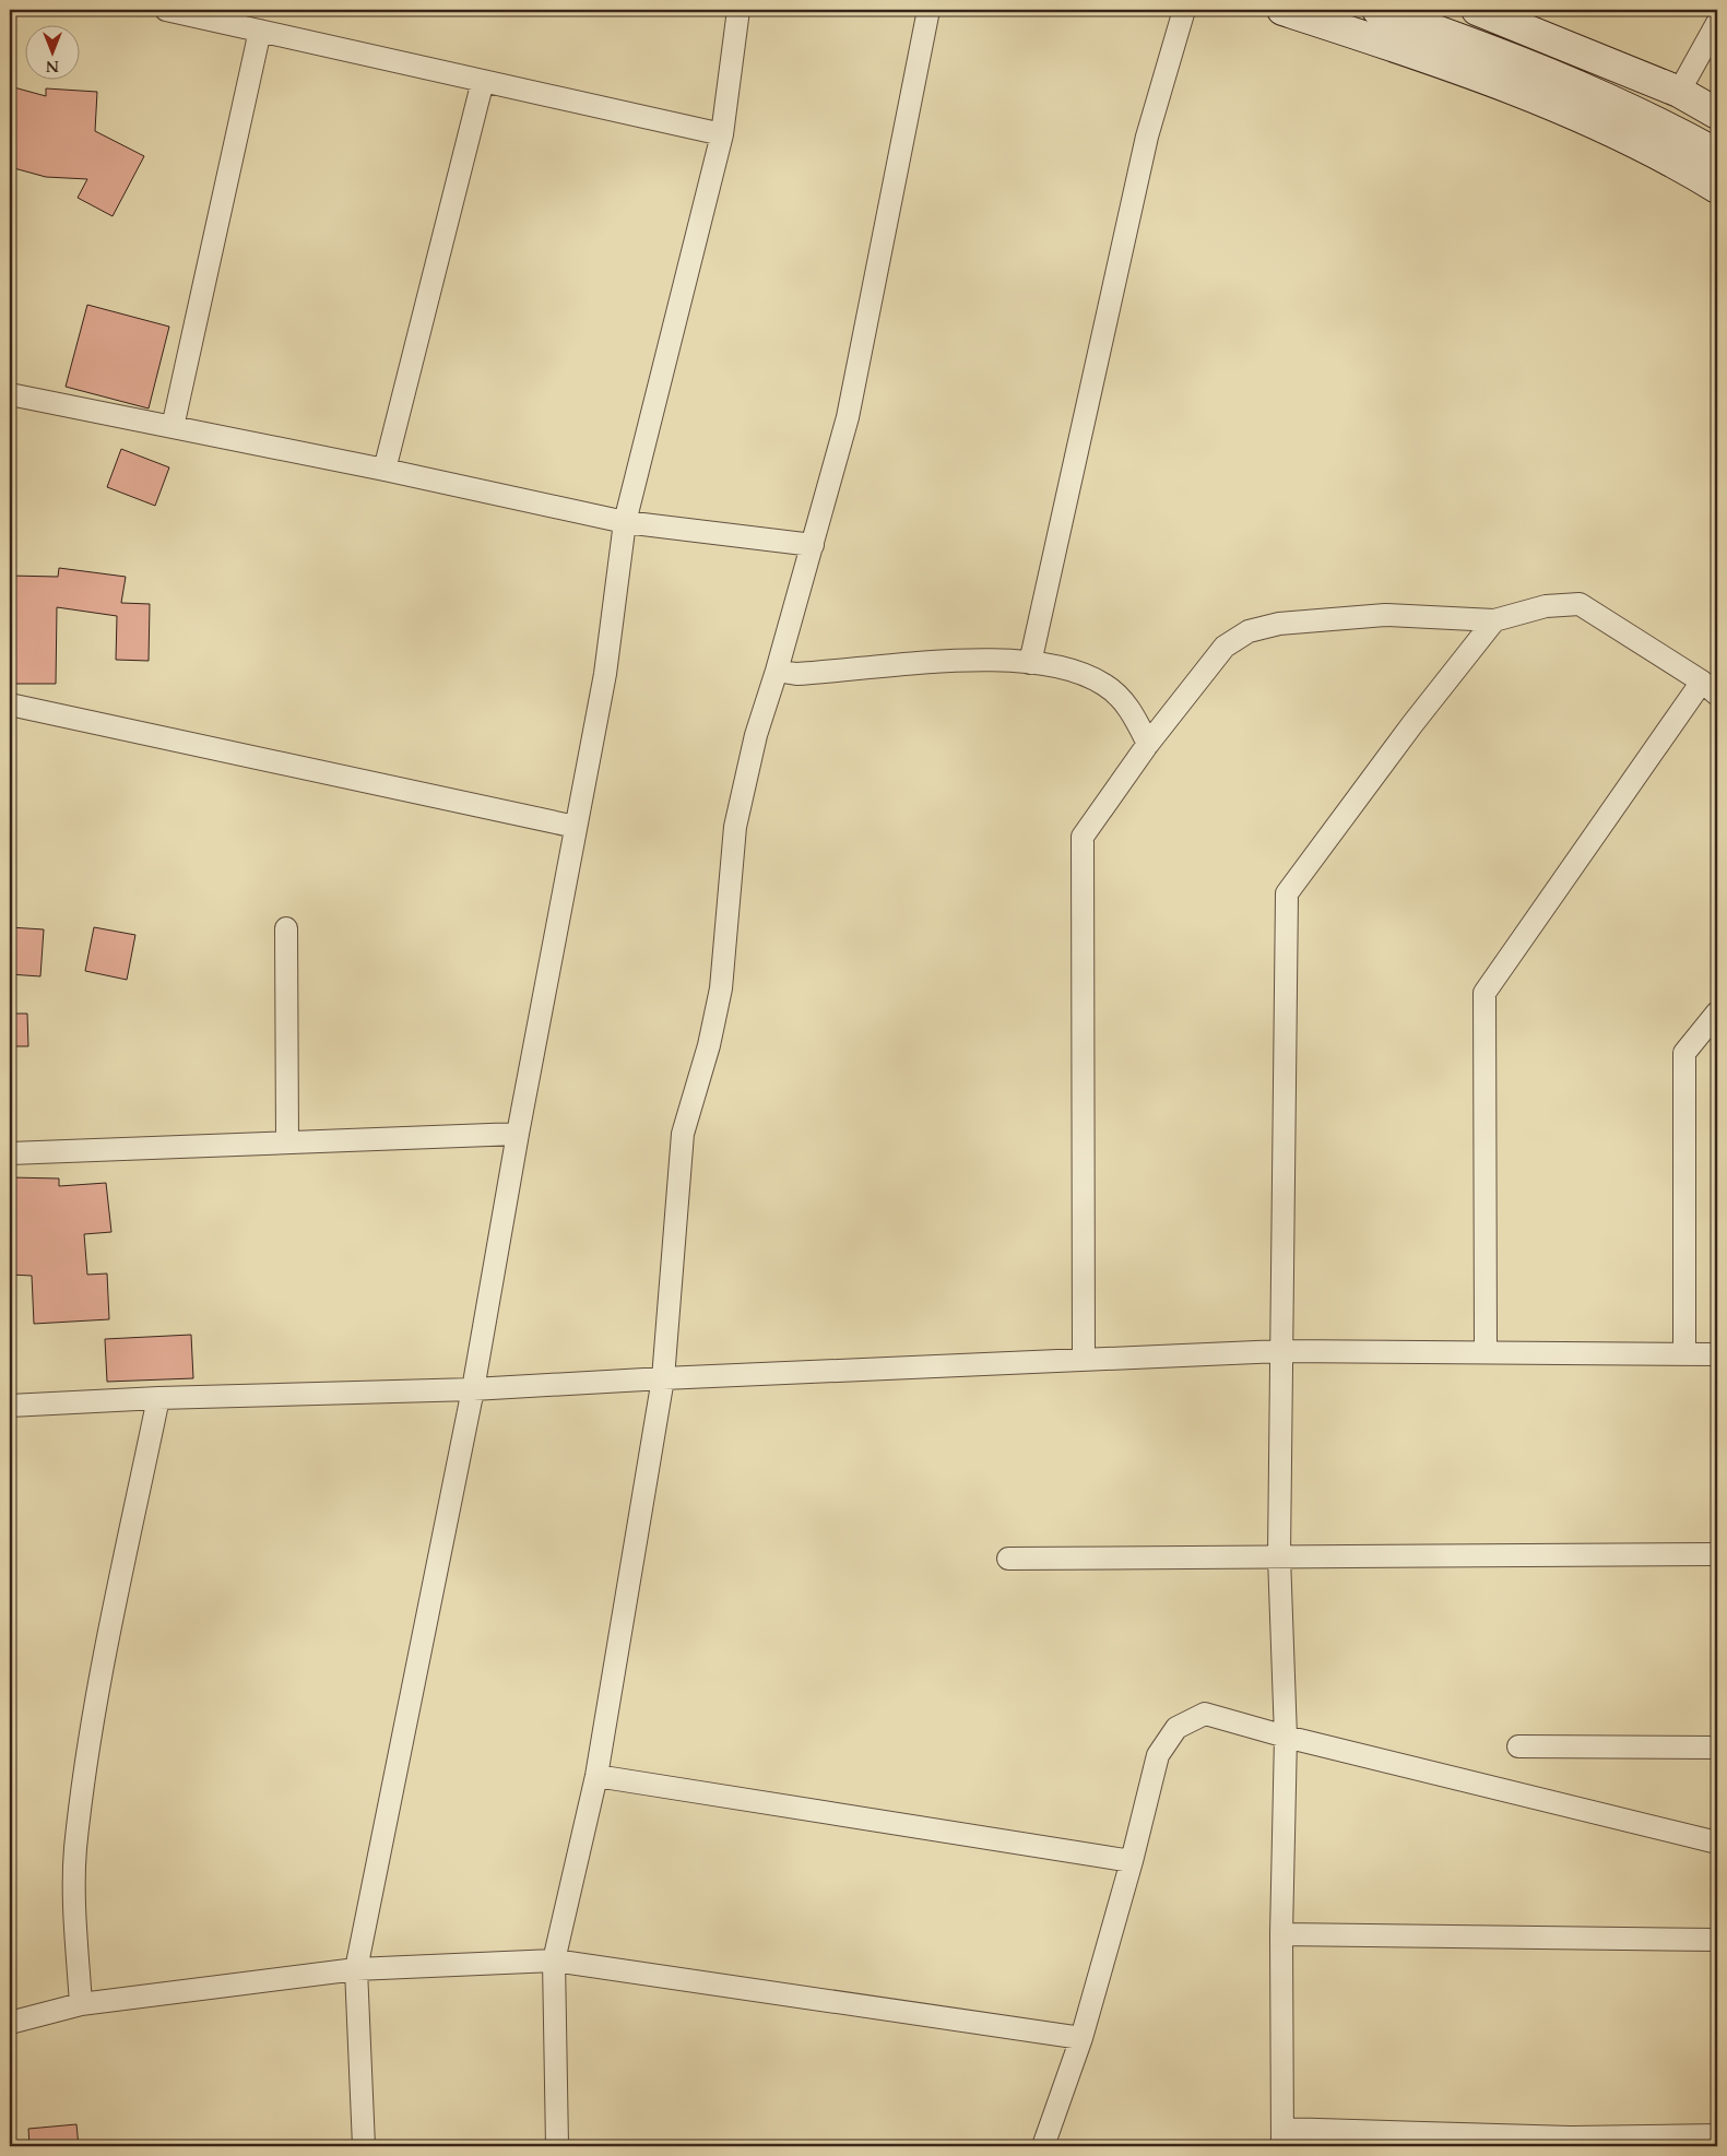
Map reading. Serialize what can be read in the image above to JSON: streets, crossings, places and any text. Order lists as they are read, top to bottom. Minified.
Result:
{"north":"bottom"}
